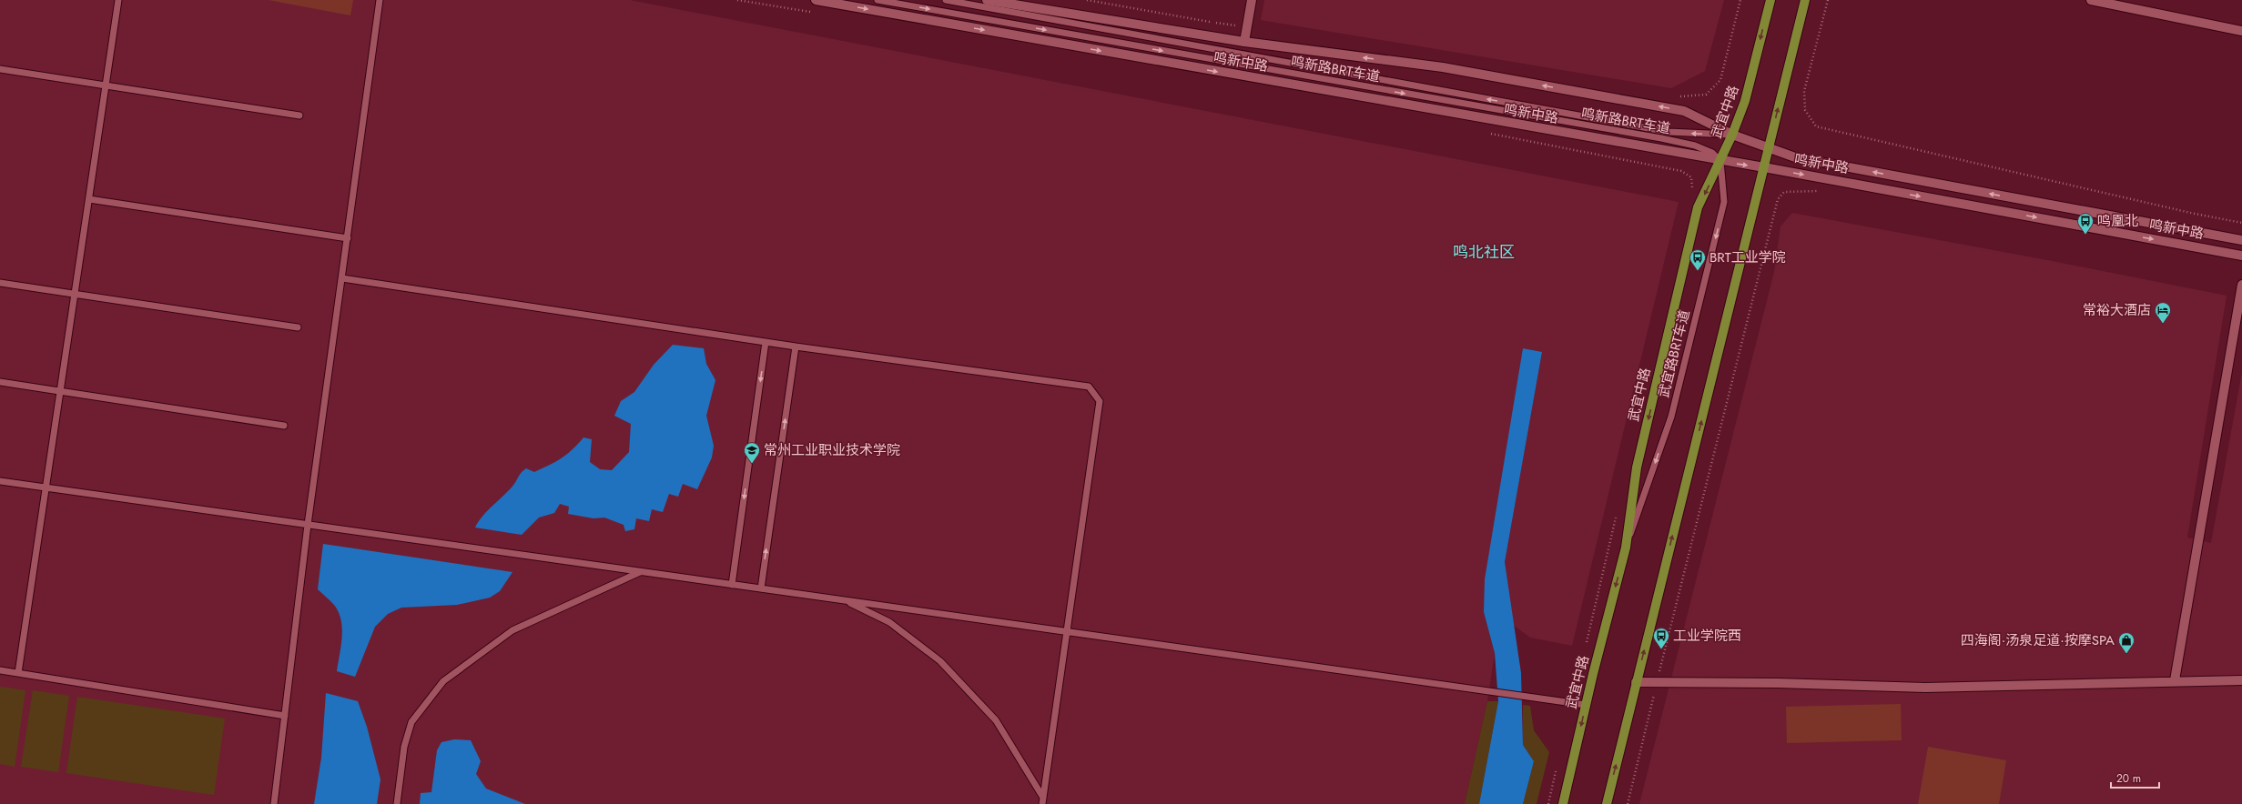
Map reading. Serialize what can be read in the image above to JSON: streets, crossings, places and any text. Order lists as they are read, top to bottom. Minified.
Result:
{"streets":{"main road":["鸣新中路","武宜中路"],"lane":["鸣新路BRT车道","武宜路BRT车道"]},"crossings":[["鸣新中路","鸣新路BRT车道"],["鸣新中路","武宜中路"],["鸣新中路","武宜路BRT车道"],["鸣新路BRT车道","武宜中路"],["鸣新路BRT车道","武宜路BRT车道"],["武宜中路","武宜路BRT车道"]],"one_way":["武宜路BRT车道"],"districts":["鸣北社区"],"places":{"bus stop":["鸣凰北","BRT工业学院","工业学院西"],"hotel":["常裕大酒店"],"school or university":["常州工业职业技术学院"],"shop":["四海阁·汤泉足道·按摩SPA"]},"scale_bar":"20 m"}
